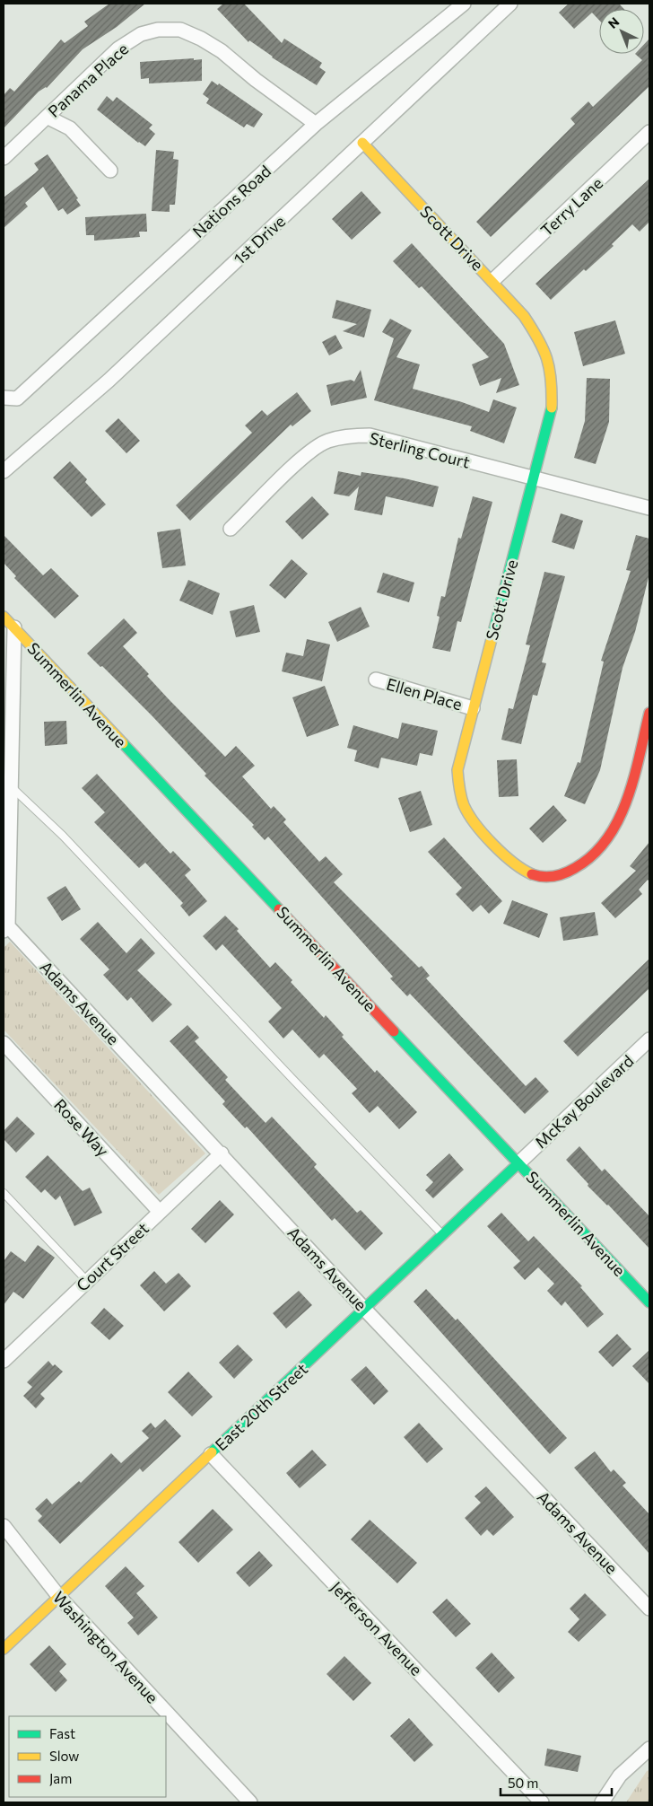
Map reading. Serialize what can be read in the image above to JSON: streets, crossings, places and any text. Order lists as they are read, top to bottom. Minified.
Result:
{"streets":{"street":["Panama Place","Nations Road","Terry Lane","Scott Drive","1st Drive","Sterling Court","Ellen Place","Summerlin Avenue","Adams Avenue","McKay Boulevard","Rose Way","Court Street","East 20th Street","Jefferson Avenue","Washington Avenue"]},"crossings":[["Panama Place","Nations Road"],["Terry Lane","Scott Drive"],["Scott Drive","1st Drive"],["Scott Drive","Sterling Court"],["Scott Drive","Ellen Place"],["Summerlin Avenue","McKay Boulevard"],["Summerlin Avenue","East 20th Street"],["Adams Avenue","Court Street"],["Adams Avenue","East 20th Street"],["McKay Boulevard","East 20th Street"],["Rose Way","Court Street"],["East 20th Street","Jefferson Avenue"],["East 20th Street","Washington Avenue"]],"legend":["Fast","Slow","Jam"],"scale_bar":"50 m","north":"top left"}
